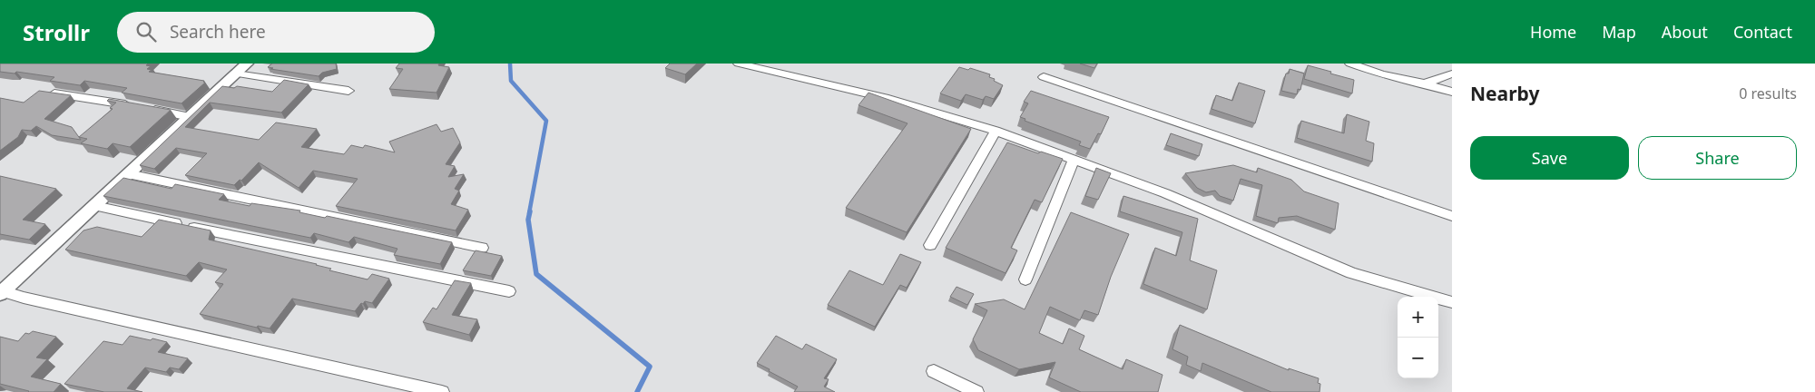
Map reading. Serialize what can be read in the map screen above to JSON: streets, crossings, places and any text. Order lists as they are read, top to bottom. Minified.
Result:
{"page":{"header":"Strollr","search":"Search here","nav":["Home","Map","About","Contact"],"heading":["Nearby","0 results"],"buttons":["Save","Share"],"map_buttons":["+","−"]}}
